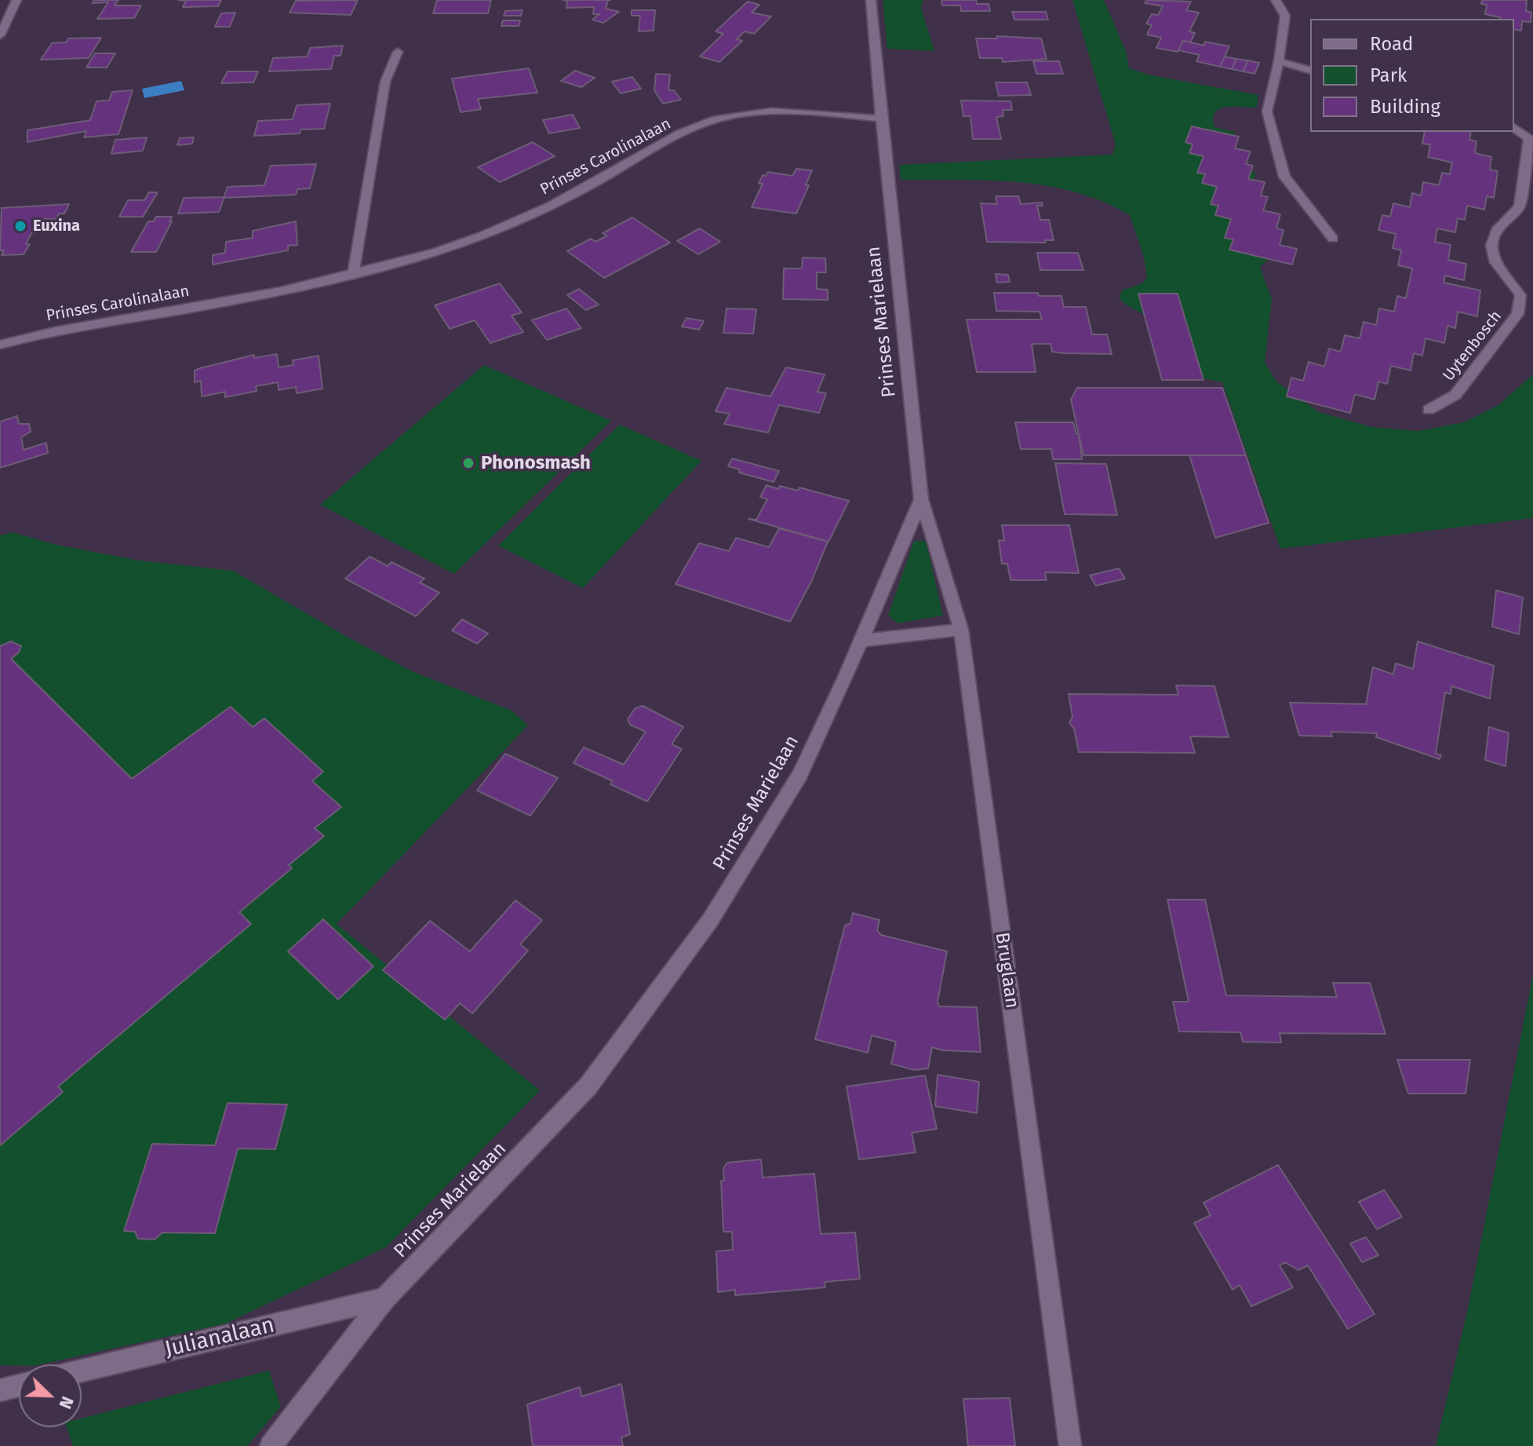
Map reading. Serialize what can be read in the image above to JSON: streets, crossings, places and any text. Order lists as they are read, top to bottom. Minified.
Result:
{"streets":{"street":["Prinses Carolinalaan","Prinses Marielaan","Uytenbosch","Bruglaan","Julianalaan"]},"crossings":[["Prinses Carolinalaan","Prinses Marielaan"],["Prinses Marielaan","Bruglaan"],["Prinses Marielaan","Julianalaan"]],"places":["Euxina","Phonosmash"],"legend":["Road","Park","Building"],"north":"bottom right"}
